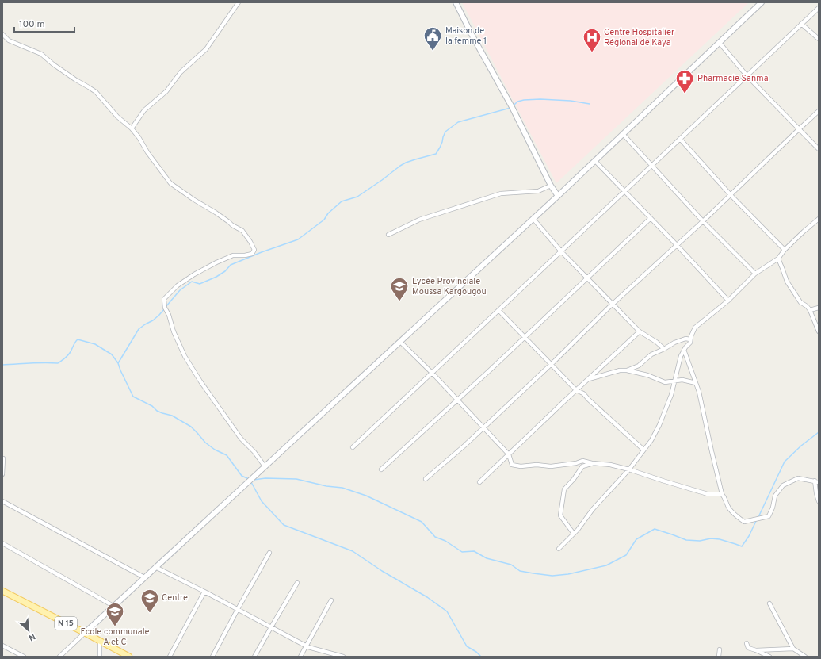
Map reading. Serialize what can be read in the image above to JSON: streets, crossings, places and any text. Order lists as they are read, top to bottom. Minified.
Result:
{"streets":{"main road":["N 15"]},"places":{"public building":["Maison de la femme 1"],"hospital":["Centre Hospitalier Régional de Kaya"],"pharmacy":["Pharmacie Sanma"],"school or university":["Lycée Provinciale Moussa Kargougou","Centre","Ecole communale A et C"]},"scale_bar":"100 m","north":"bottom right"}
